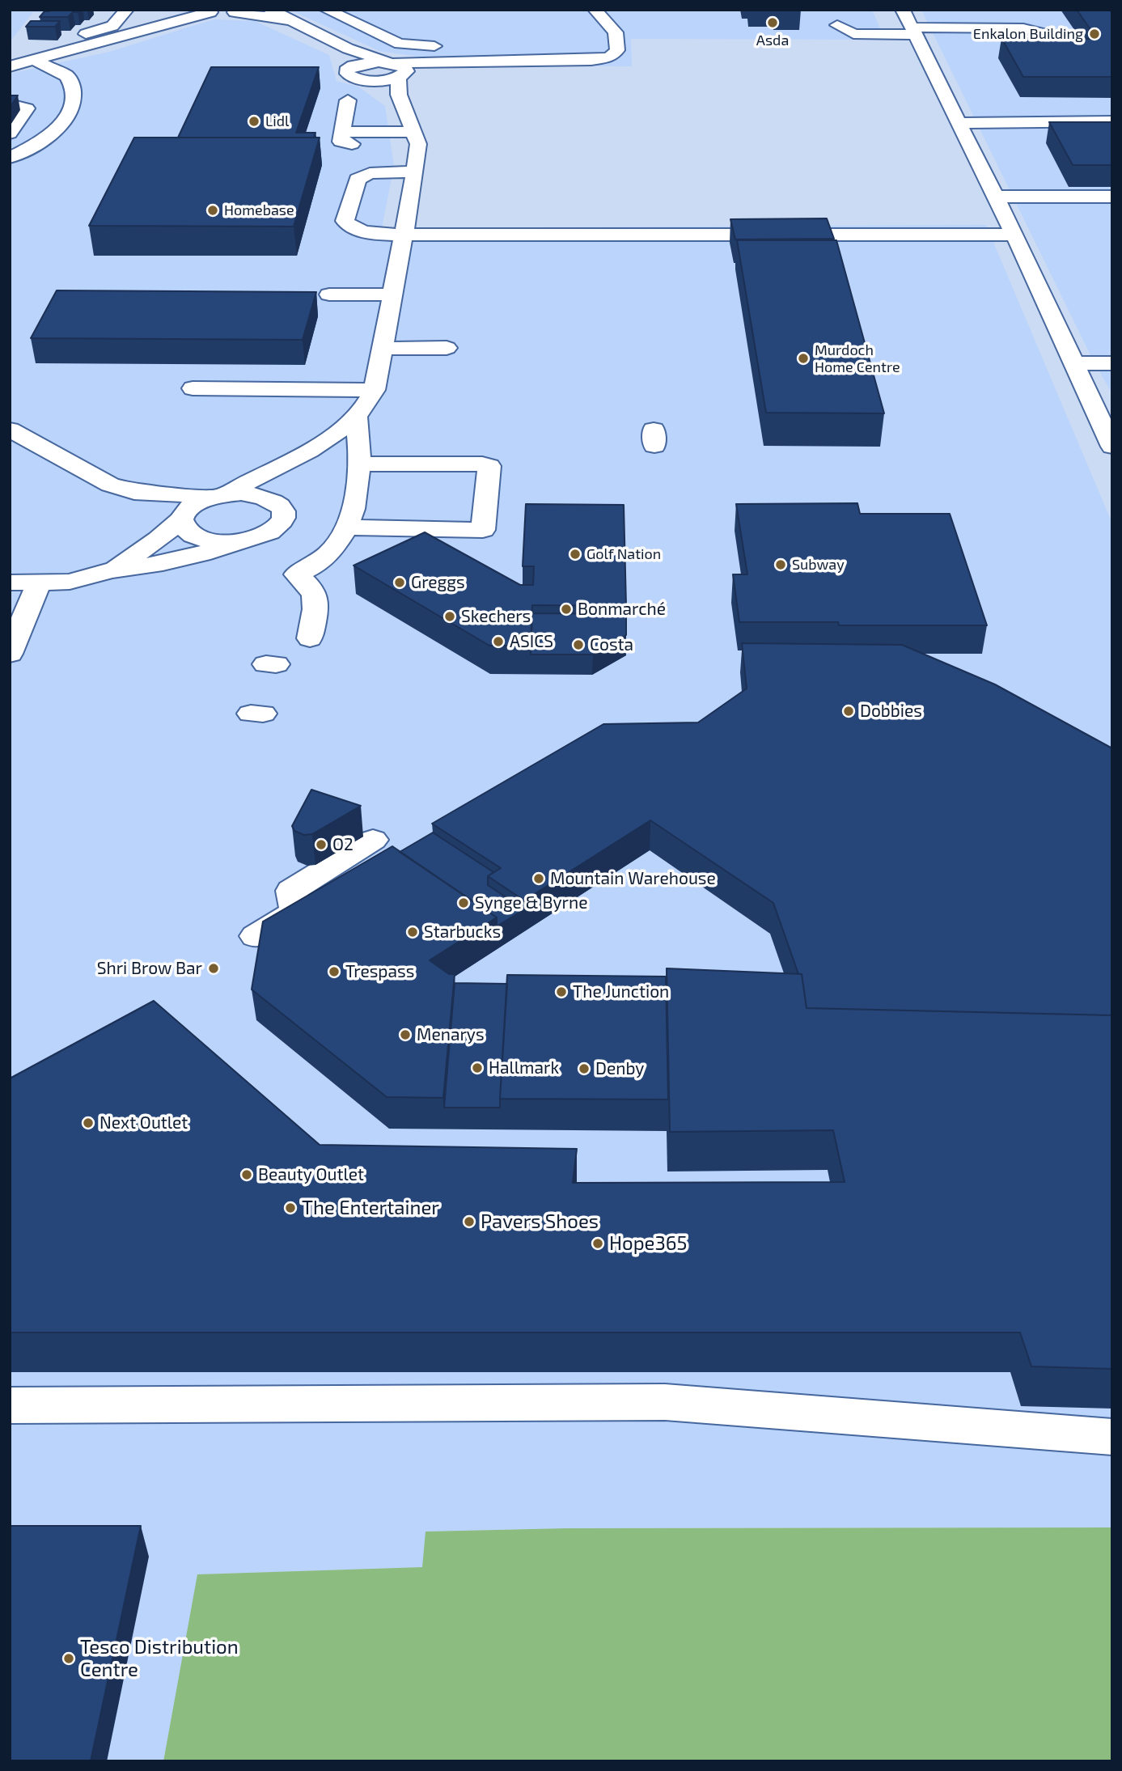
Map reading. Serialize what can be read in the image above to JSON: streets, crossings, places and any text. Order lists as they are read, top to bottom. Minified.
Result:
{"places":["Asda","Enkalon Building","Lidl","Homebase","Murdoch Home Centre","Golf Nation","Subway","Greggs","Bonmarché","Skechers","ASICS","Costa","Dobbies","O2","Mountain Warehouse","Synge & Byrne","Starbucks","Shri Brow Bar","Trespass","The Junction","Menarys","Hallmark","Denby","Next Outlet","Beauty Outlet","The Entertainer","Pavers Shoes","Hope365","Tesco Distribution Centre"]}
